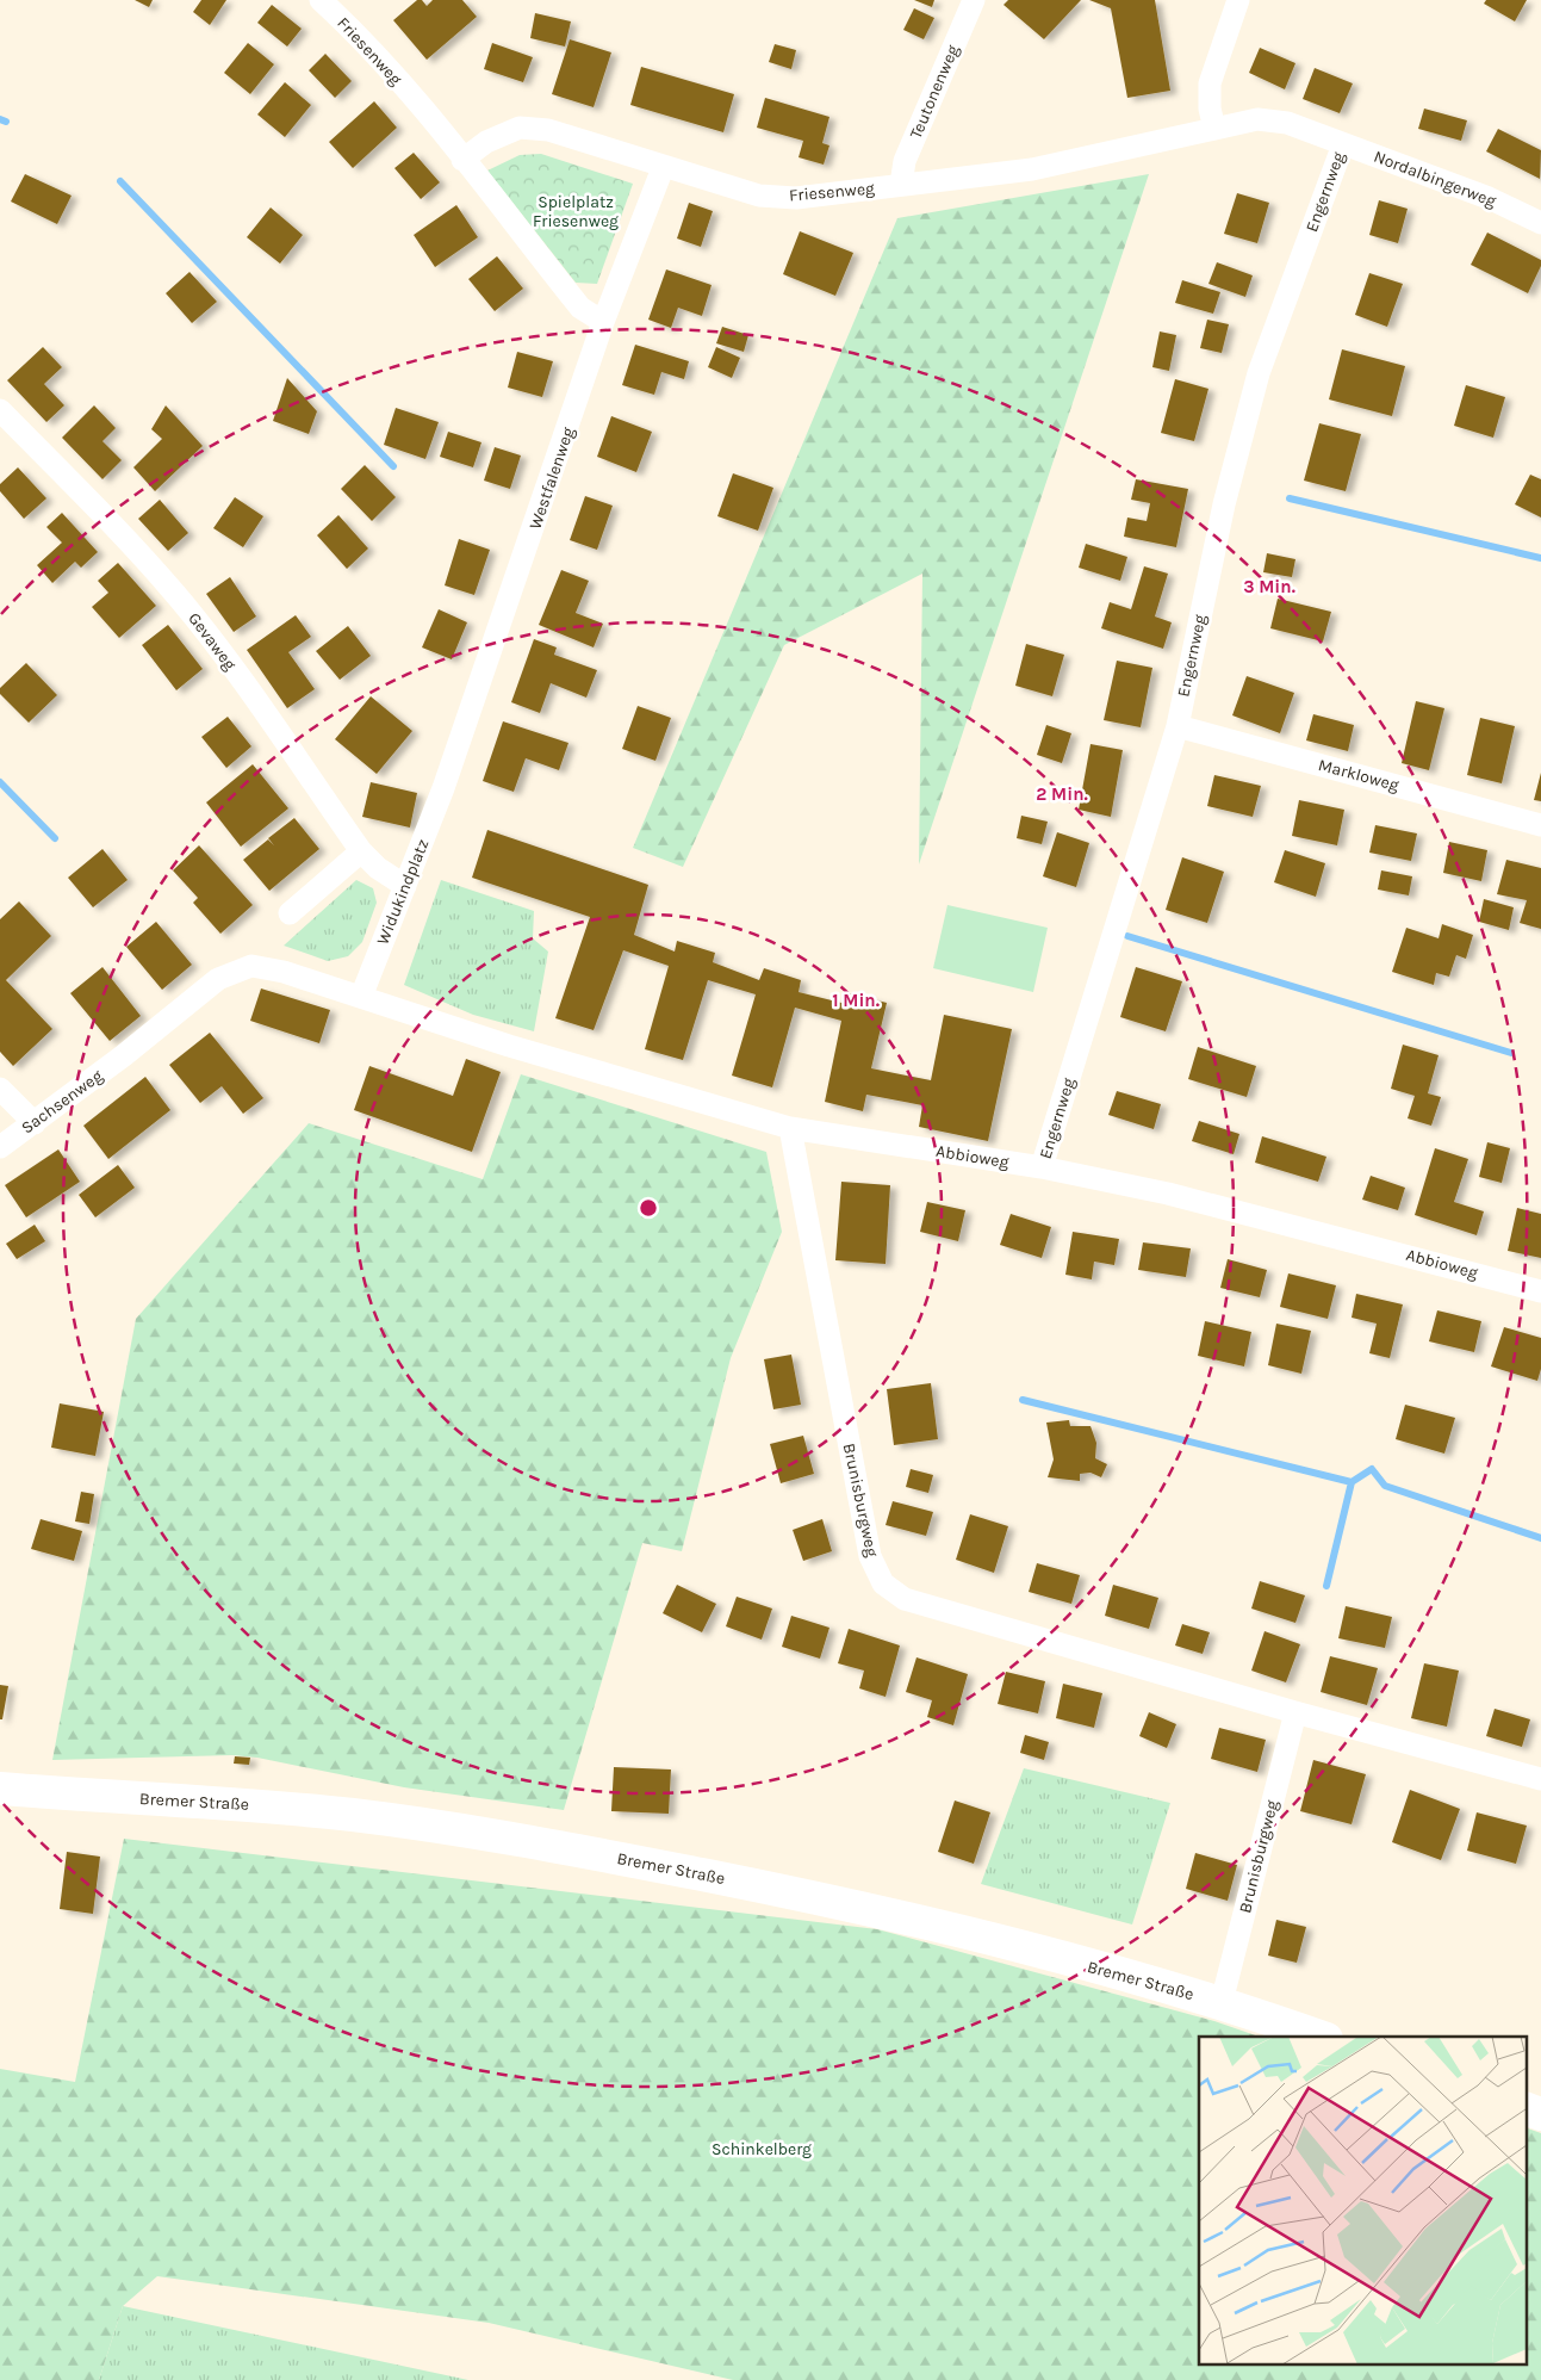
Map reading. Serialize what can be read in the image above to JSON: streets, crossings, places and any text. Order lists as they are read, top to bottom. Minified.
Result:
{"streets":{"main road":["Bremer Straße"],"street":["Friesenweg","Teutonenweg","Nordalbingerweg","Engernweg","Westfalenweg","Gevaweg","Markloweg","Widukindplatz","Sachsenweg","Abbioweg","Brunisburgweg"]},"crossings":[["Friesenweg","Teutonenweg"],["Friesenweg","Nordalbingerweg"],["Friesenweg","Westfalenweg"],["Nordalbingerweg","Engernweg"],["Engernweg","Markloweg"],["Engernweg","Abbioweg"],["Westfalenweg","Widukindplatz"],["Gevaweg","Widukindplatz"],["Widukindplatz","Sachsenweg"],["Widukindplatz","Abbioweg"],["Sachsenweg","Abbioweg"],["Abbioweg","Brunisburgweg"],["Brunisburgweg","Bremer Straße"]],"parks":["Spielplatz Friesenweg","Schinkelberg"],"rings":["3 Min.","2 Min.","1 Min."]}
